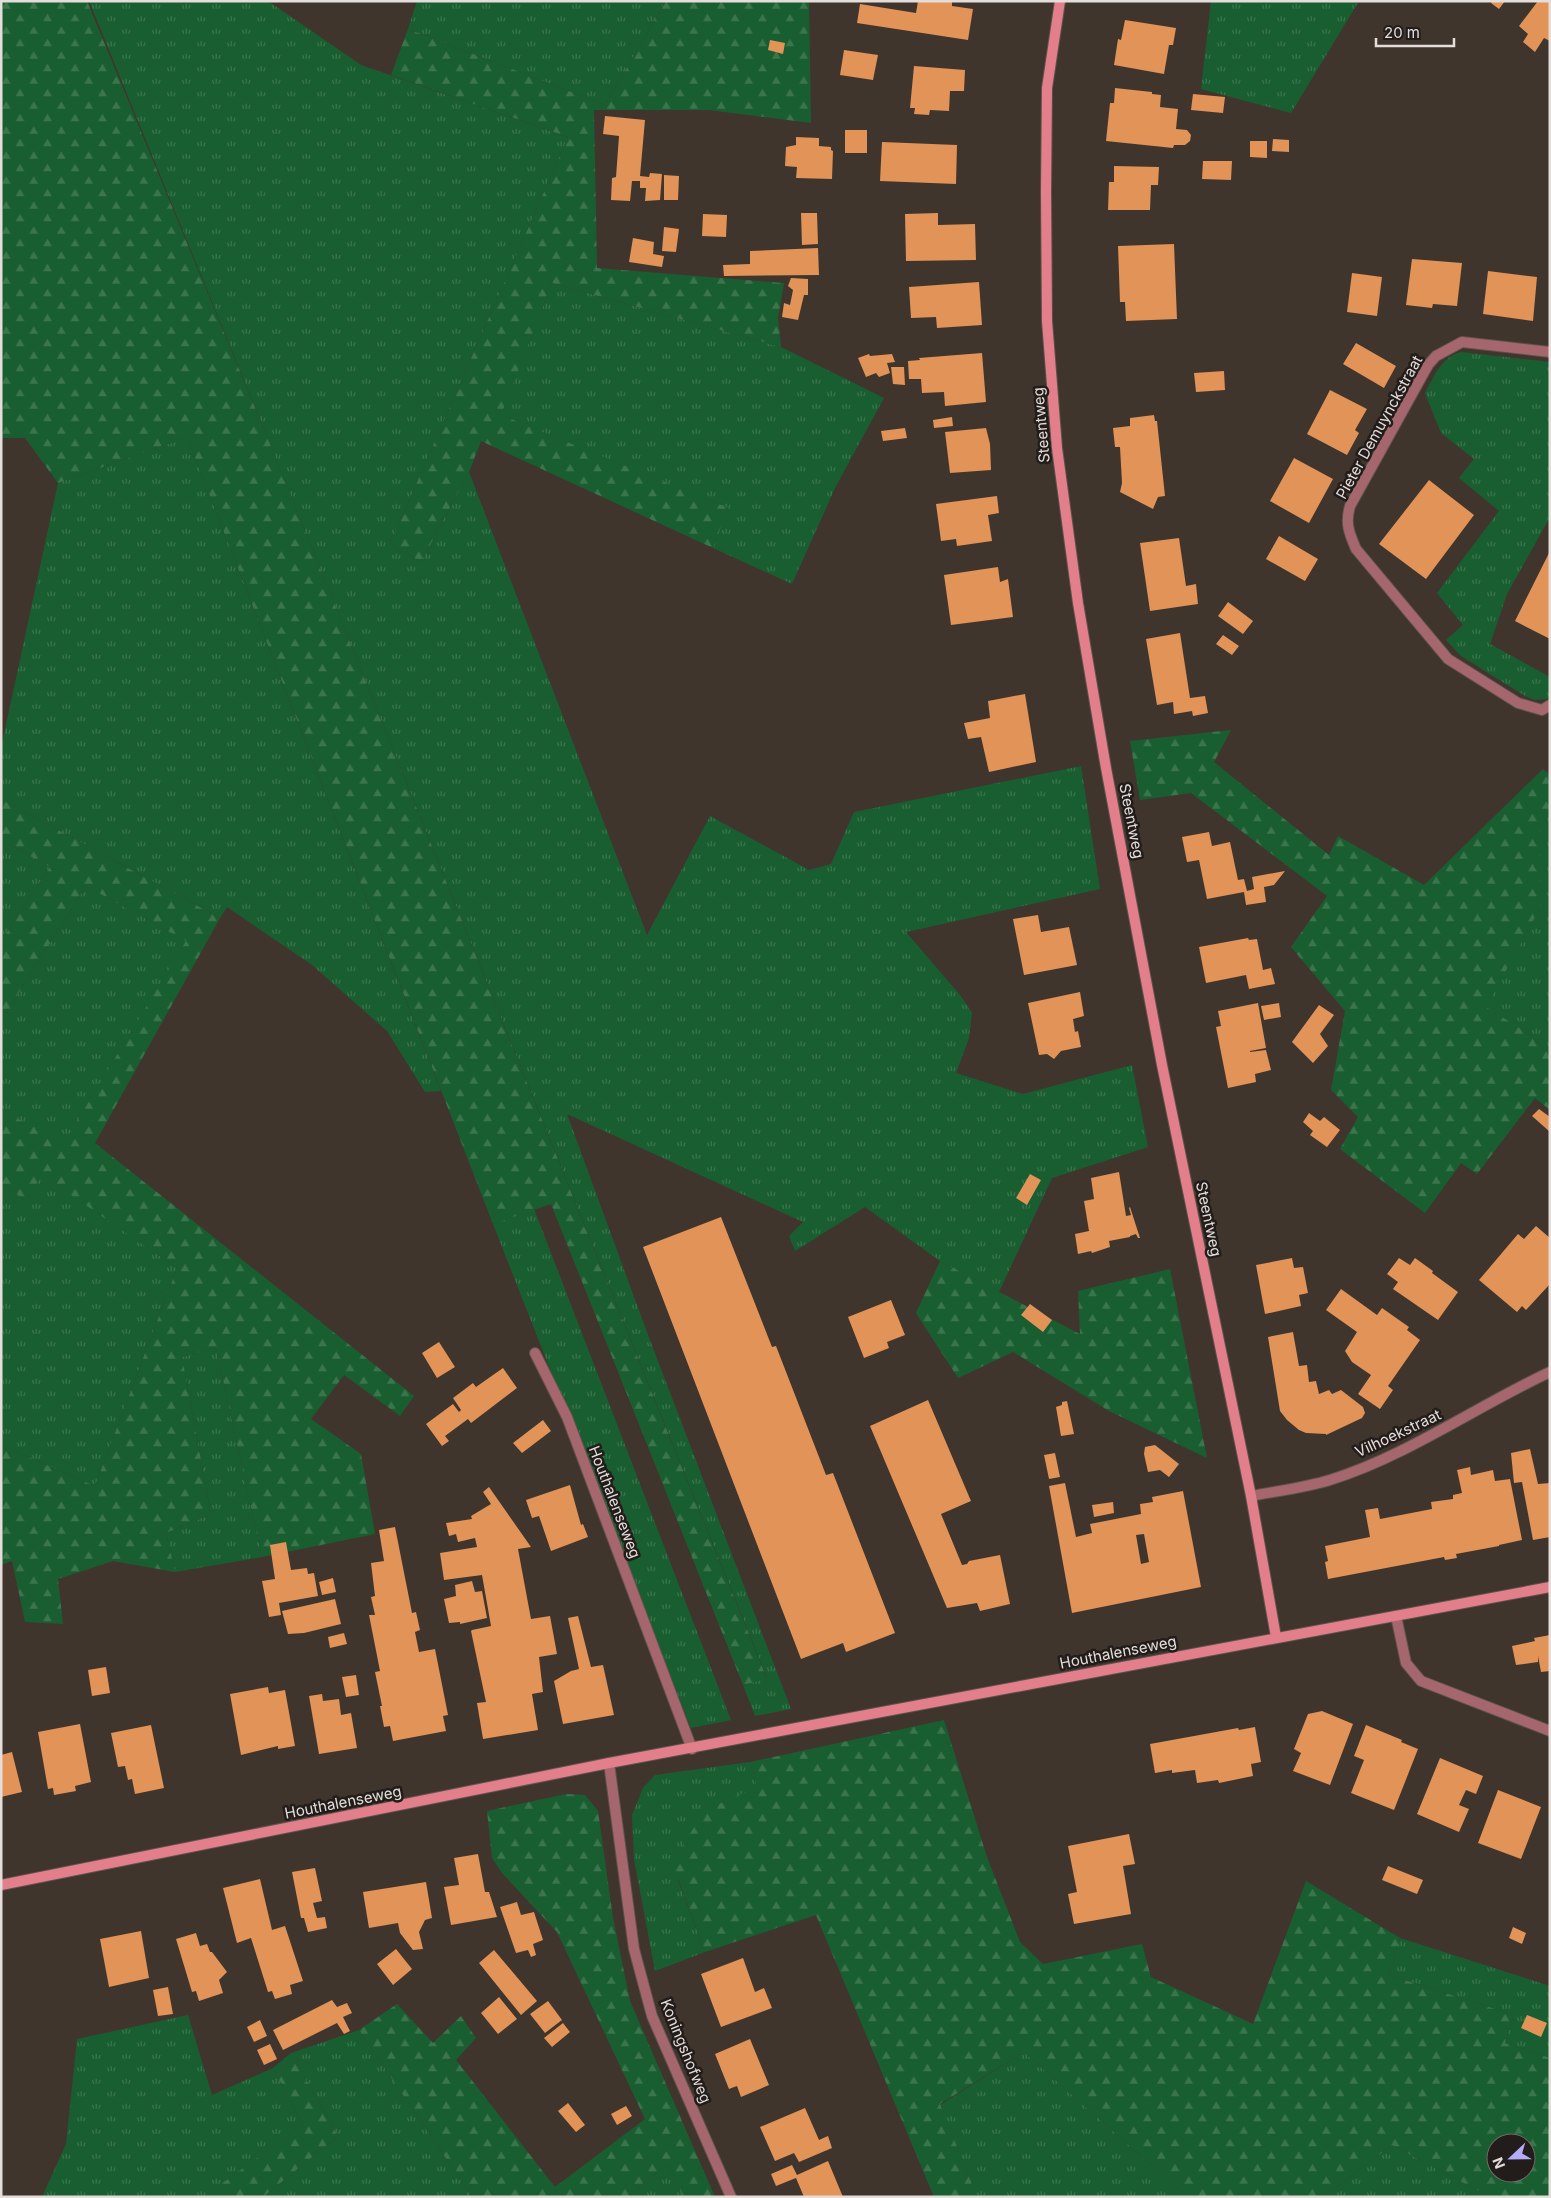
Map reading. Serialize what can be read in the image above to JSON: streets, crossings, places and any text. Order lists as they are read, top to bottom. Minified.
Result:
{"streets":{"street":["Steentweg","Pieter Demuynckstraat","Vilhoekstraat","Houthalenseweg","Koningshofweg"]},"crossings":[["Steentweg","Vilhoekstraat"],["Steentweg","Houthalenseweg"],["Houthalenseweg","Koningshofweg"]],"scale_bar":"20 m","north":"left"}
